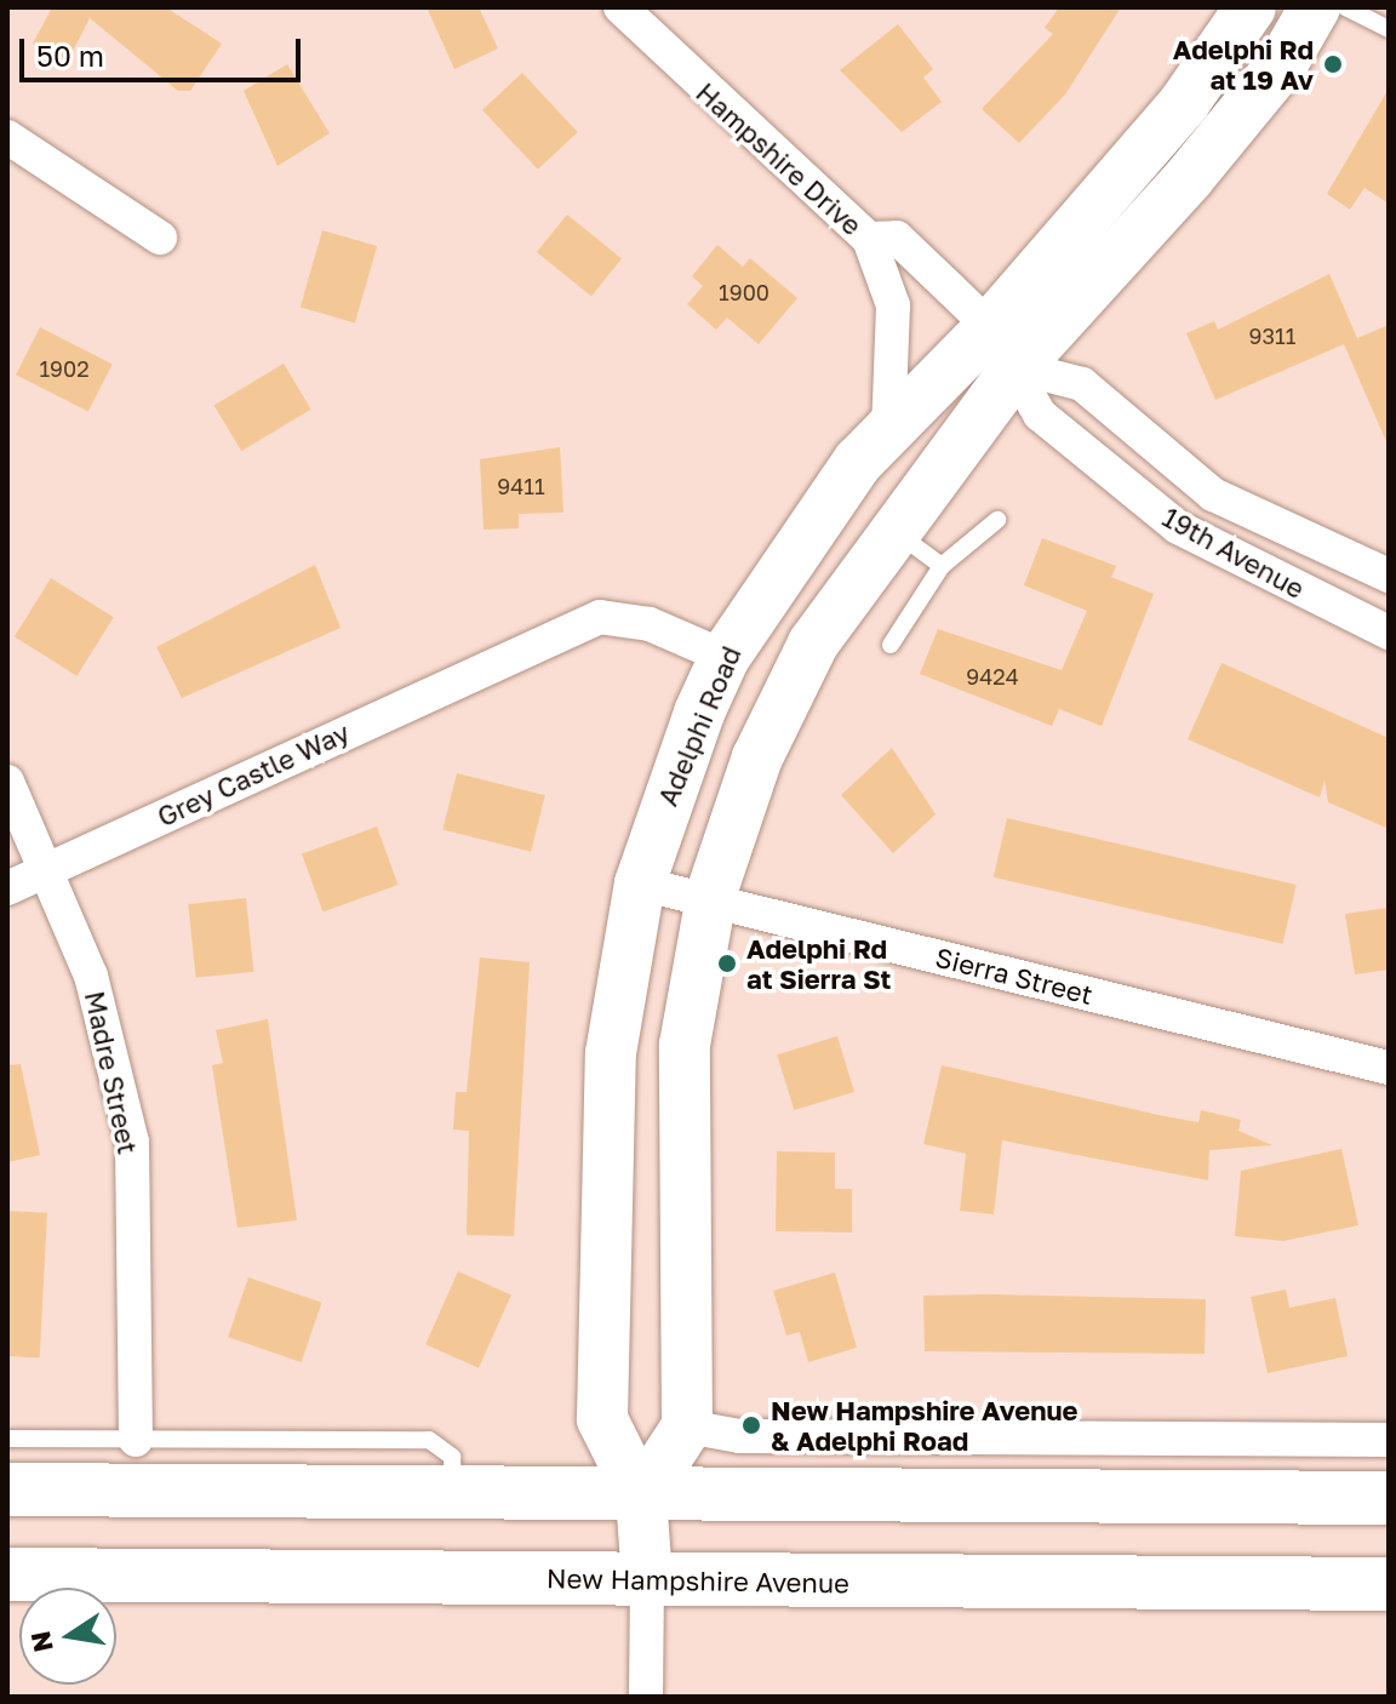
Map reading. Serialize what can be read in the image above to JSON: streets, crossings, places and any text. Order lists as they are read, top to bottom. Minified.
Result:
{"streets":{"main road":["Adelphi Road","New Hampshire Avenue"],"street":["Hampshire Drive","19th Avenue","Grey Castle Way","Sierra Street","Madre Street"]},"crossings":[["Hampshire Drive","19th Avenue"],["Hampshire Drive","Adelphi Road"],["19th Avenue","Adelphi Road"],["Adelphi Road","Grey Castle Way"],["Adelphi Road","Sierra Street"],["Adelphi Road","New Hampshire Avenue"],["Grey Castle Way","Madre Street"]],"places":["Adelphi Rd at 19 Av","Adelphi Rd at Sierra St","New Hampshire Avenue & Adelphi Road"],"house_numbers":["1900","9311","1902","9411","9424"],"scale_bar":"50 m","north":"left"}
